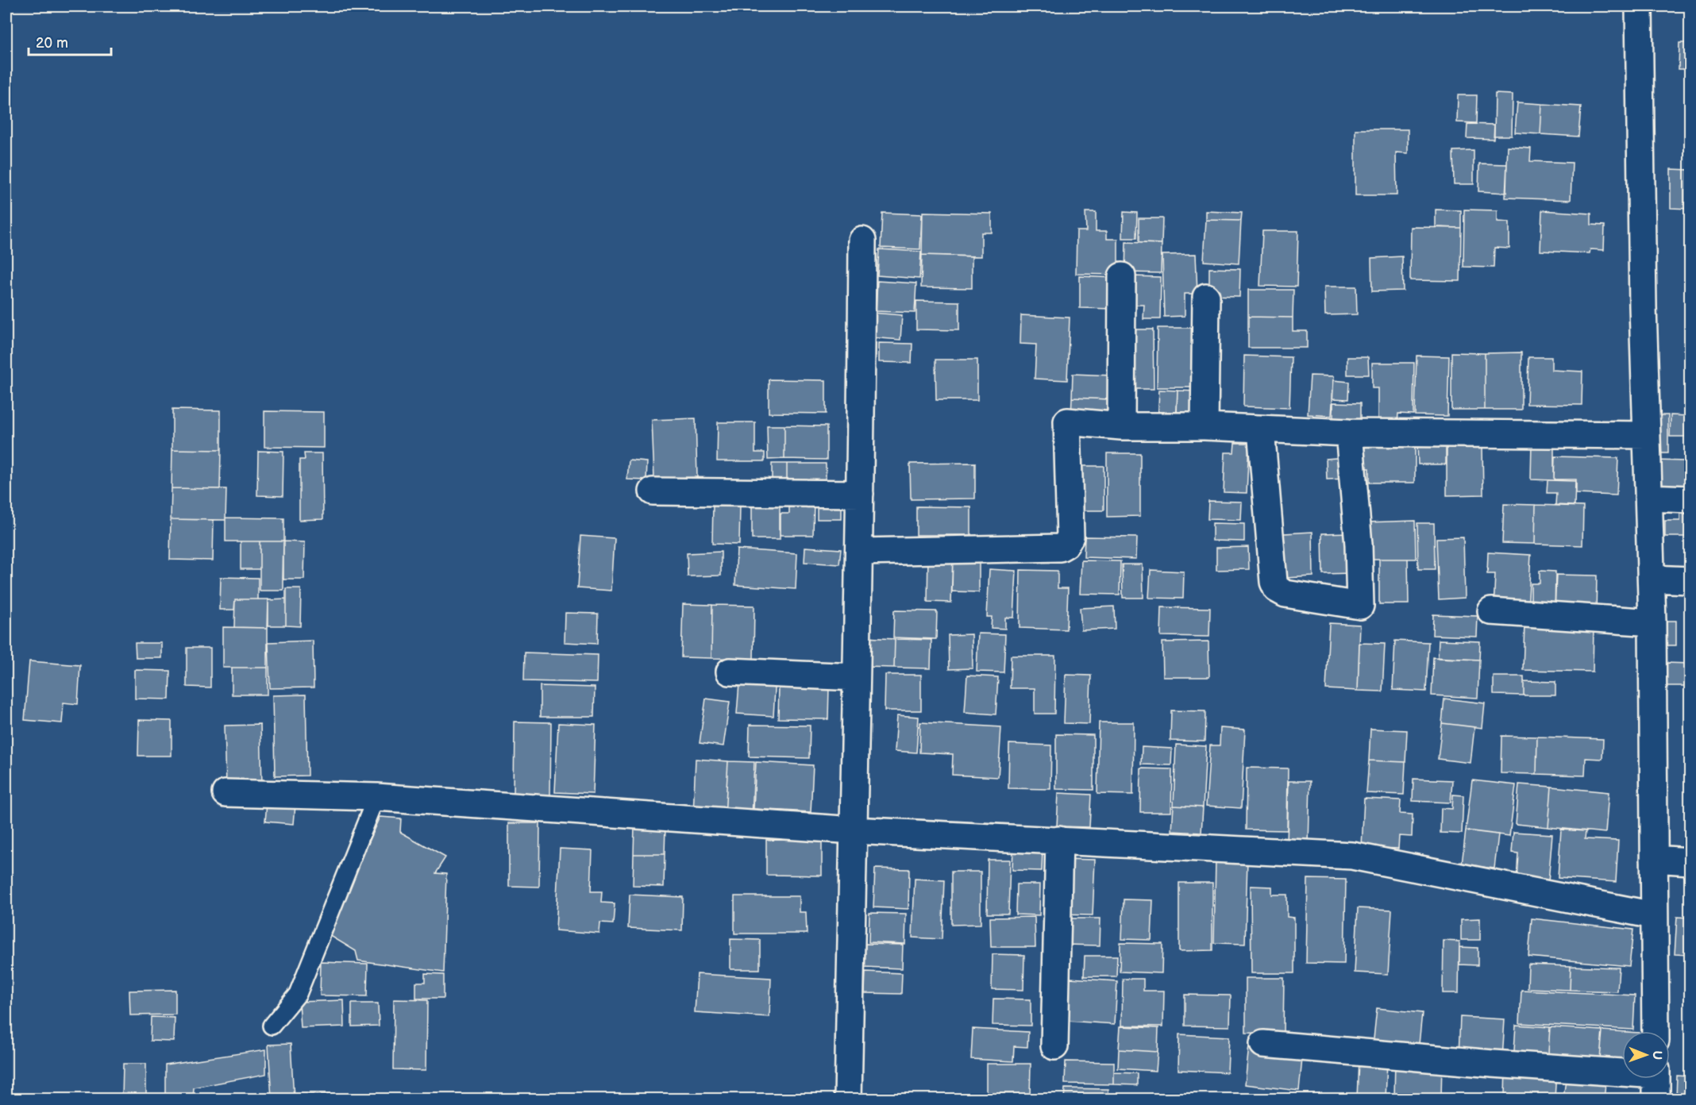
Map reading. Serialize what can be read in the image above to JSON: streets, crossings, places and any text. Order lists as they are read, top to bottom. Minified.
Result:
{"scale_bar":"20 m","north":"right"}
